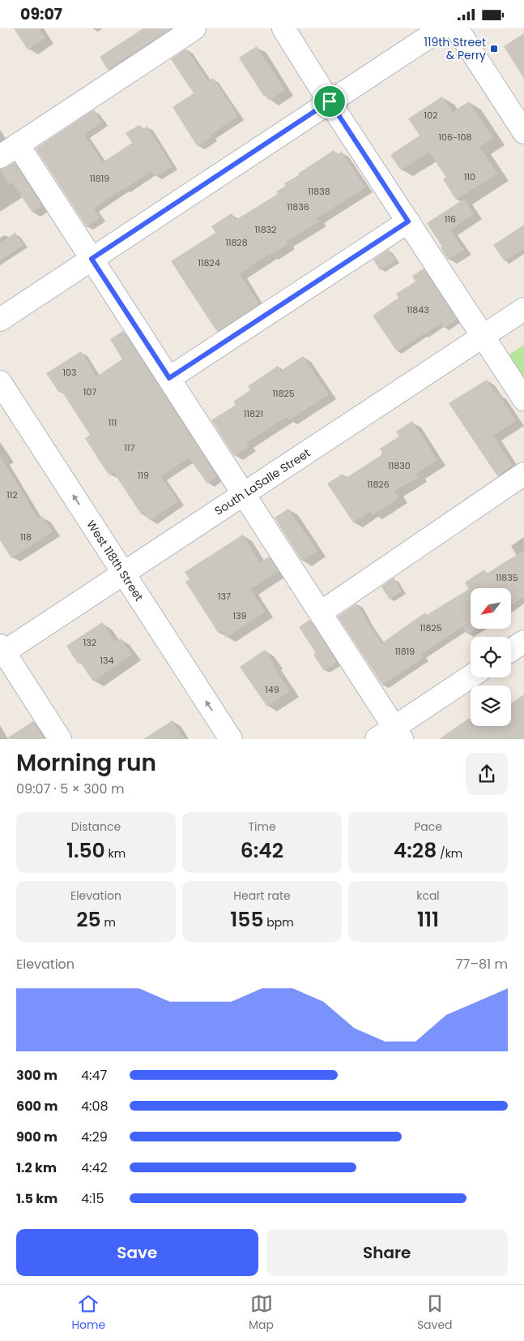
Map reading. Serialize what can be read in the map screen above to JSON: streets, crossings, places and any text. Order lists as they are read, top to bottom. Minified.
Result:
{"streets":{"street":["South LaSalle Street","West 118th Street"]},"crossings":[["South LaSalle Street","West 118th Street"]],"places":{"transit":["119th Street & Perry"]},"house_numbers":["102","106-108","110","11819","11838","11836","116","11832","11828","11824","11843","103","107","11825","11821","111","117","11830","119","11826","112","118","11835","137","139","11825","132","11819","134","149"],"north":"bottom left","page":{"status":"09:07","heading":["Morning run","09:07 · 5 × 300 m"],"stats":[["Distance","1.50 km"],["Time","6:42"],["Pace","4:28 /km"],["Elevation","25 m"],["Heart rate","155 bpm"],["kcal","111"]],"chart":["Elevation","77–81 m"],"list":[{"name":"300 m","note":"4:47"},{"name":"600 m","note":"4:08"},{"name":"900 m","note":"4:29"},{"name":"1.2 km","note":"4:42"},{"name":"1.5 km","note":"4:15"}],"buttons":["Save","Share"],"tabs":["Home","Map","Saved"]}}
